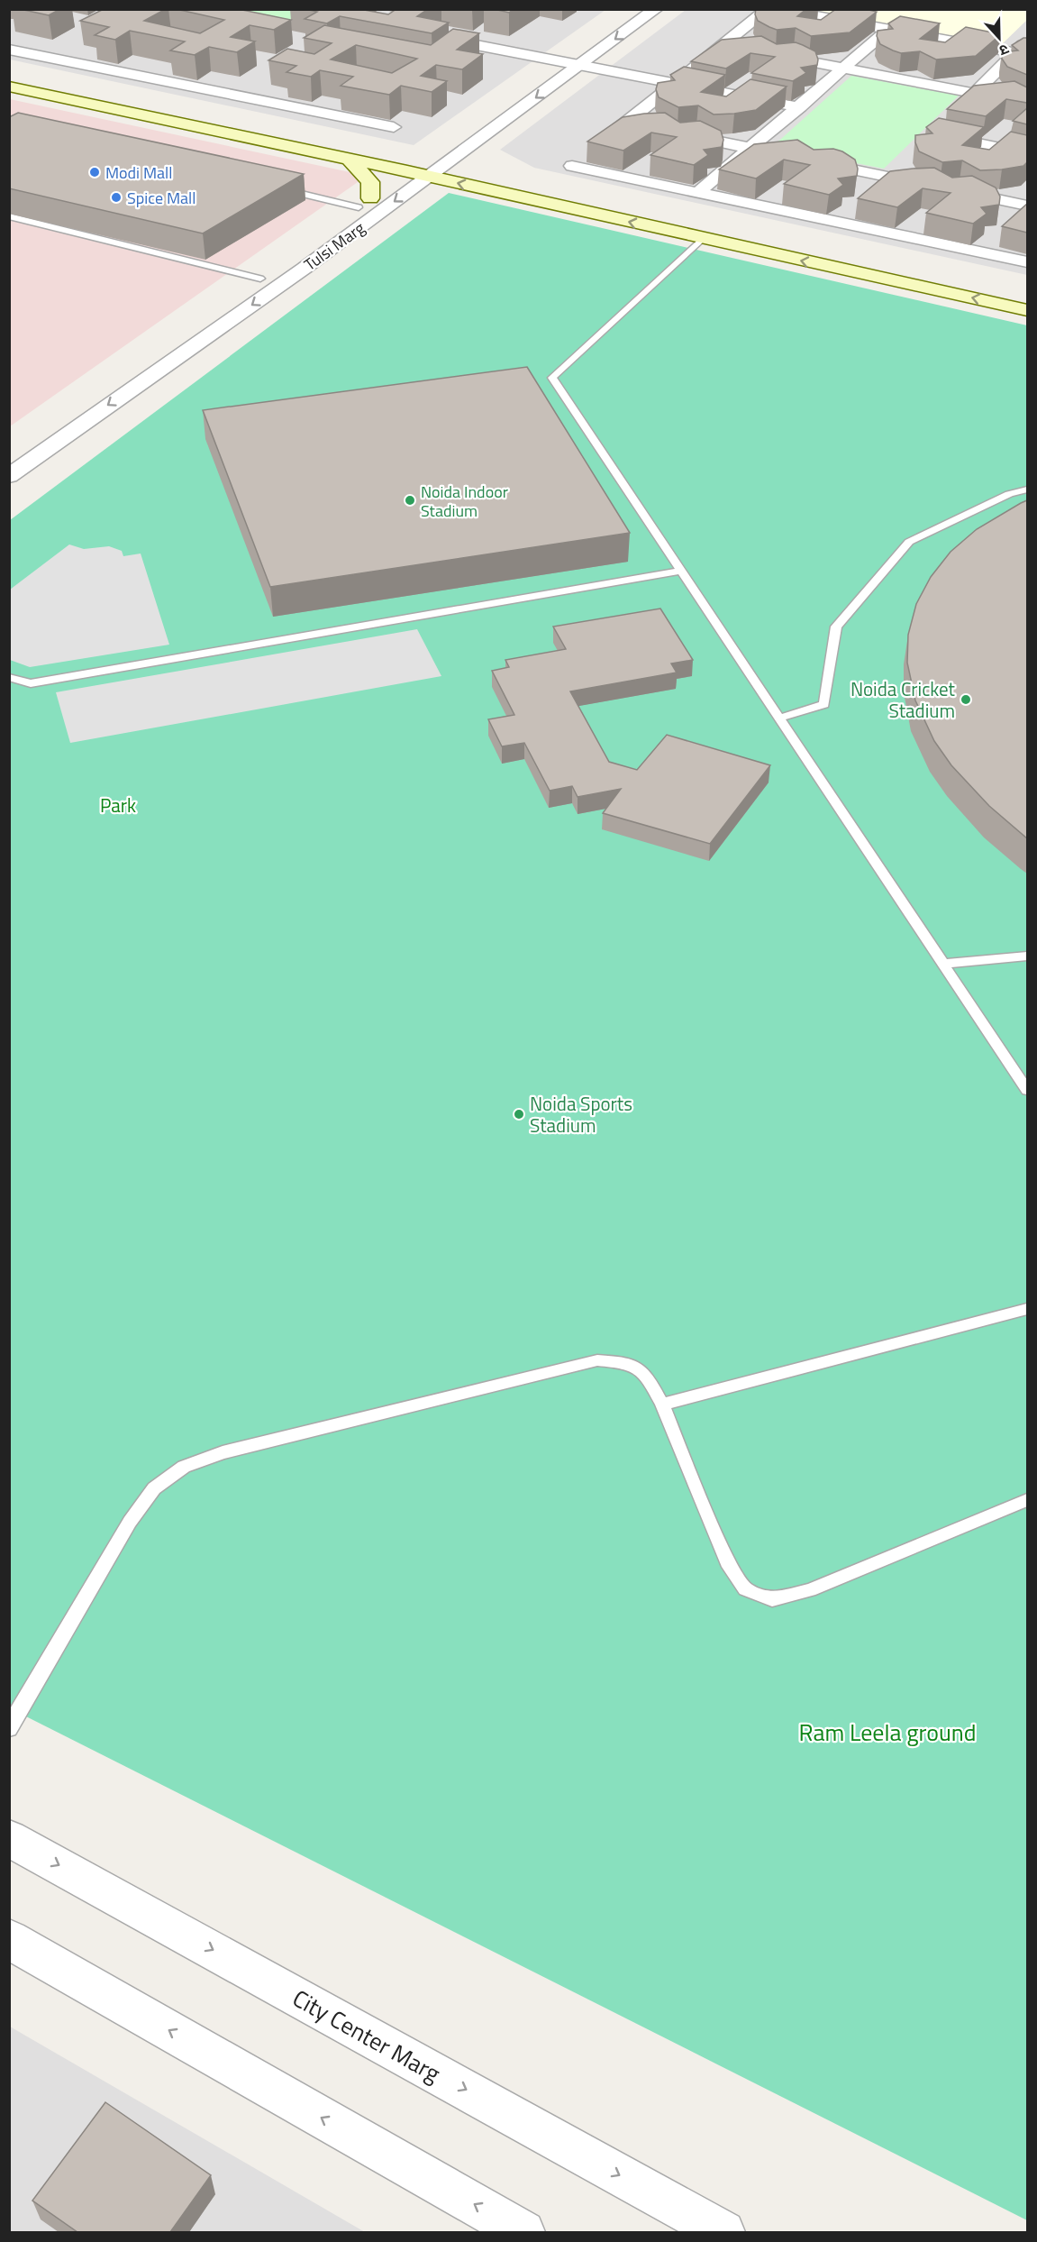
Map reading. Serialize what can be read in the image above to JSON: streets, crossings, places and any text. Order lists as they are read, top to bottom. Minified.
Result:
{"streets":{"street":["Tulsi Marg","City Center Marg"]},"parks":["Park","Ram Leela ground"],"places":["Modi Mall","Spice Mall","Noida Indoor Stadium","Noida Cricket Stadium","Noida Sports Stadium"],"north":"bottom"}
